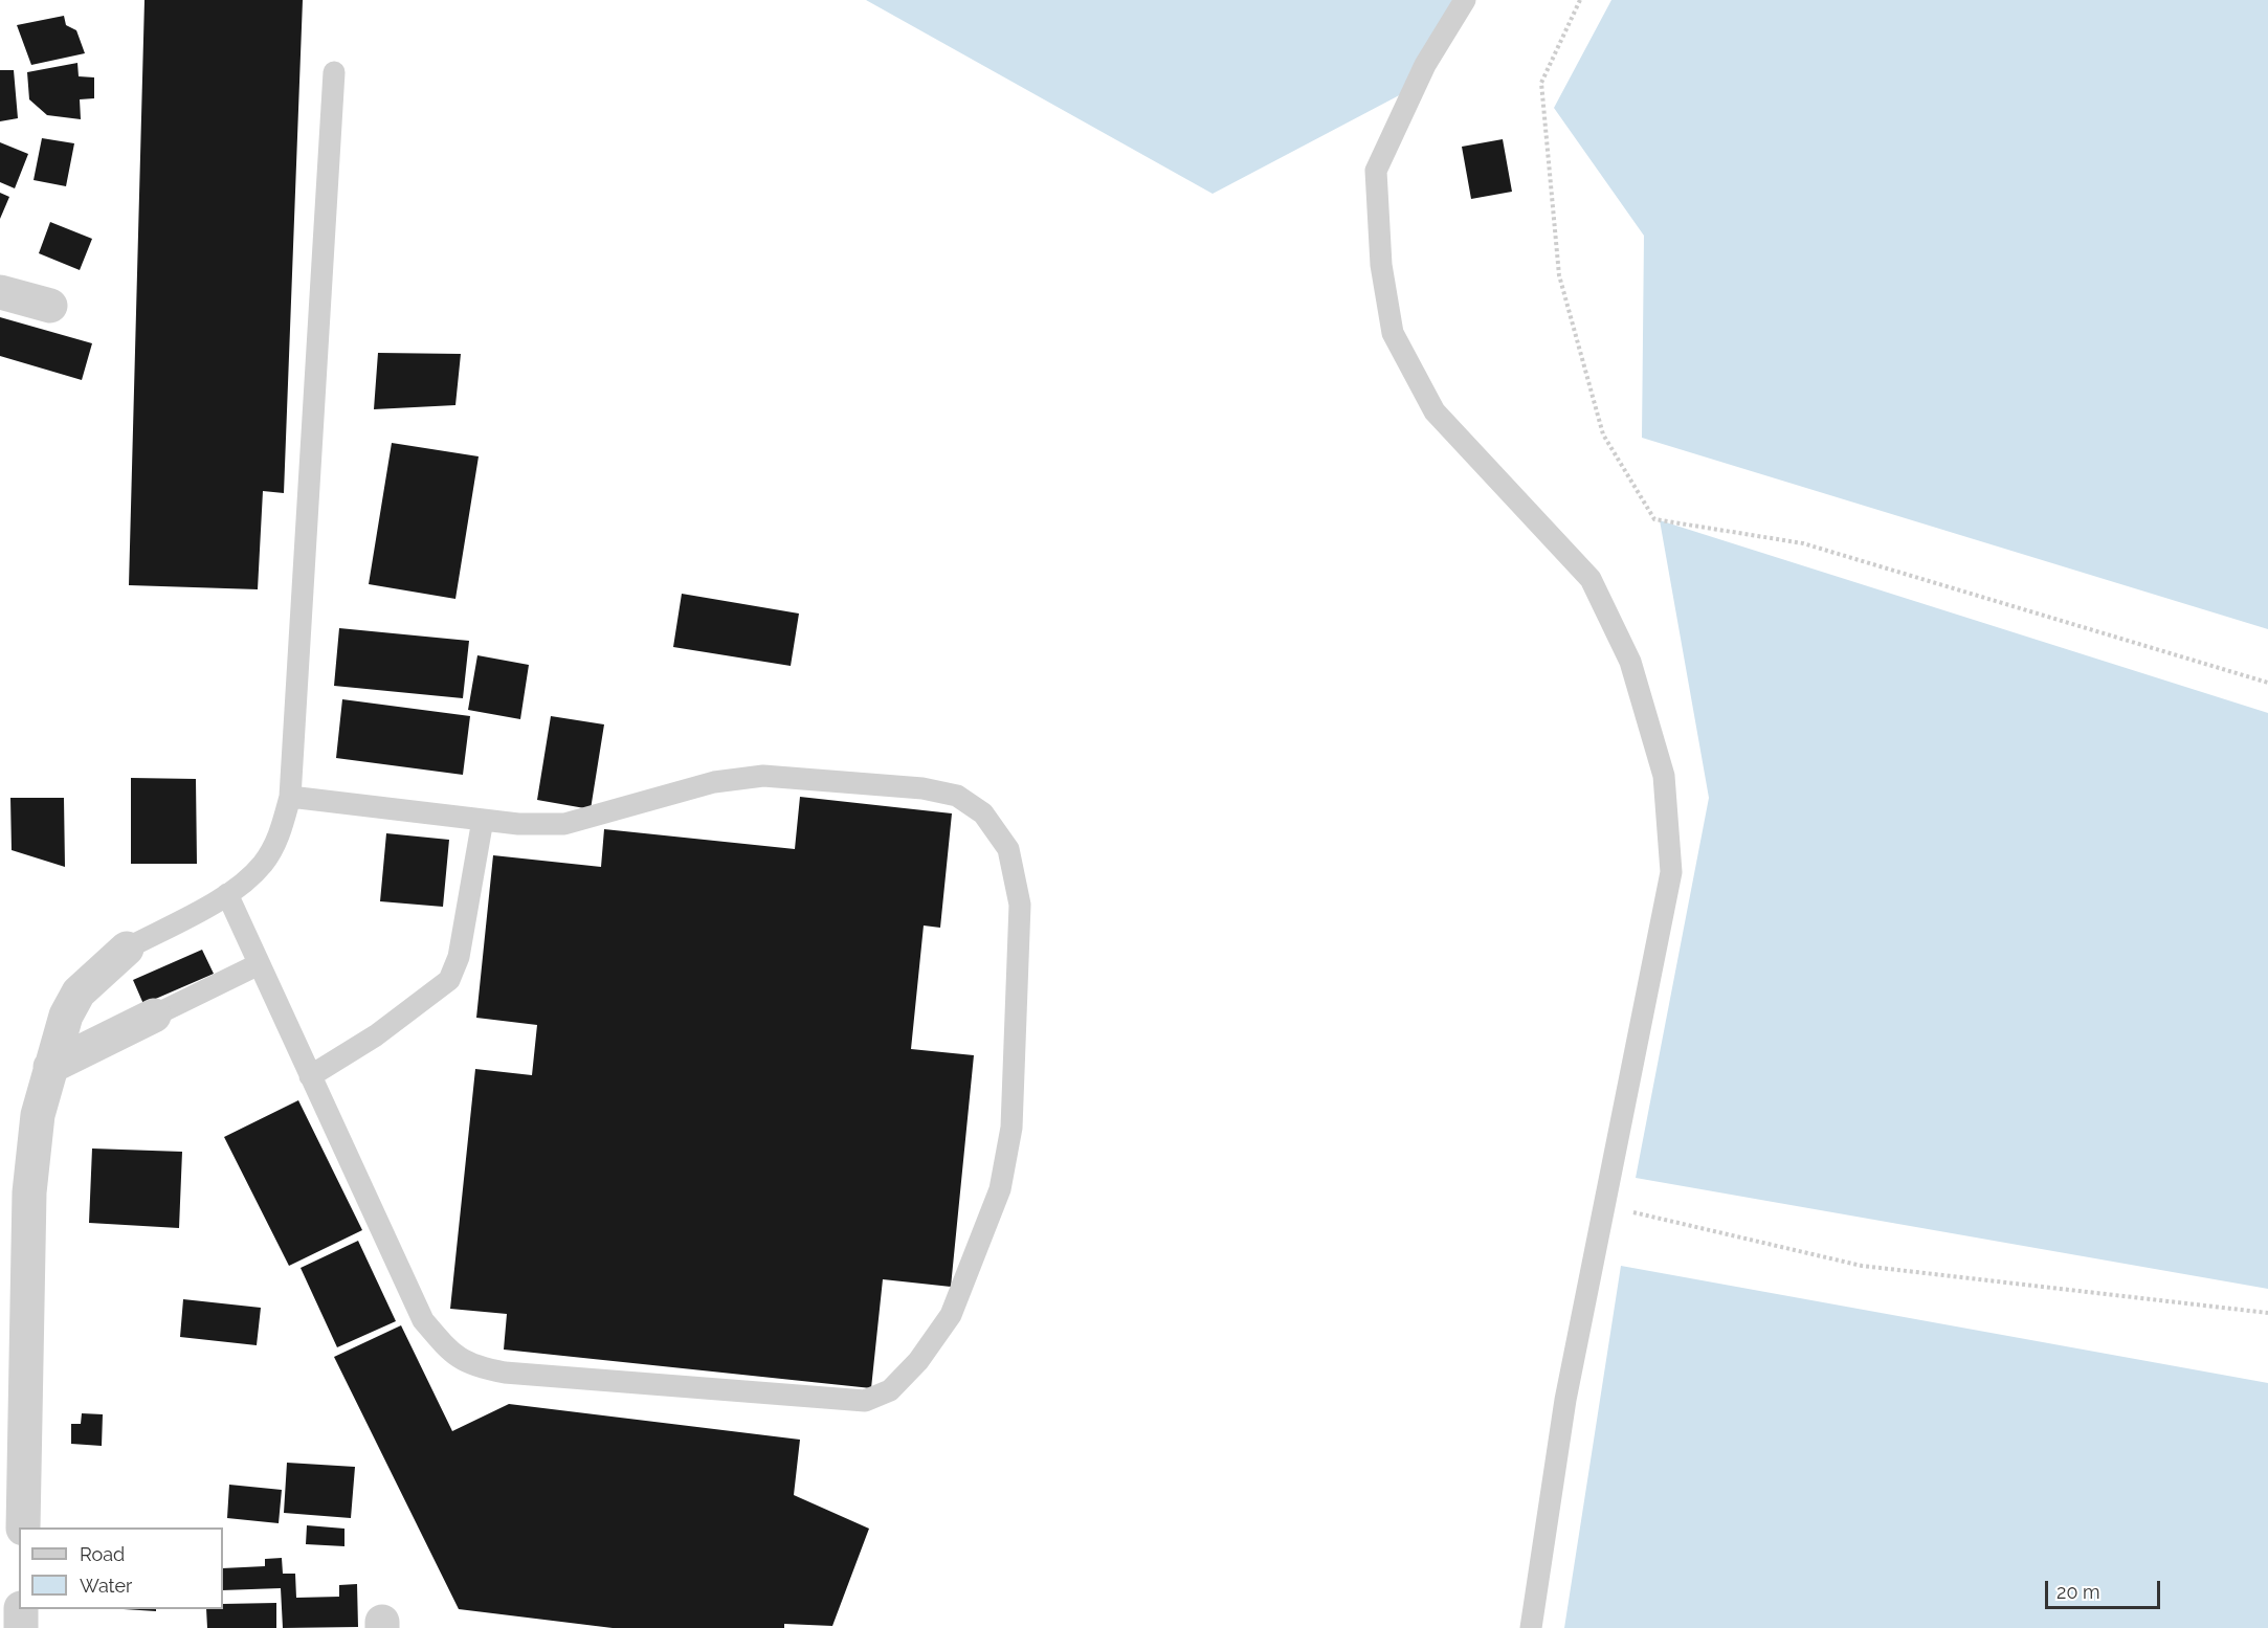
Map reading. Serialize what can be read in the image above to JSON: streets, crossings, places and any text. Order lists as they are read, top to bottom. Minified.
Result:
{"legend":["Road","Water"],"scale_bar":"20 m"}
